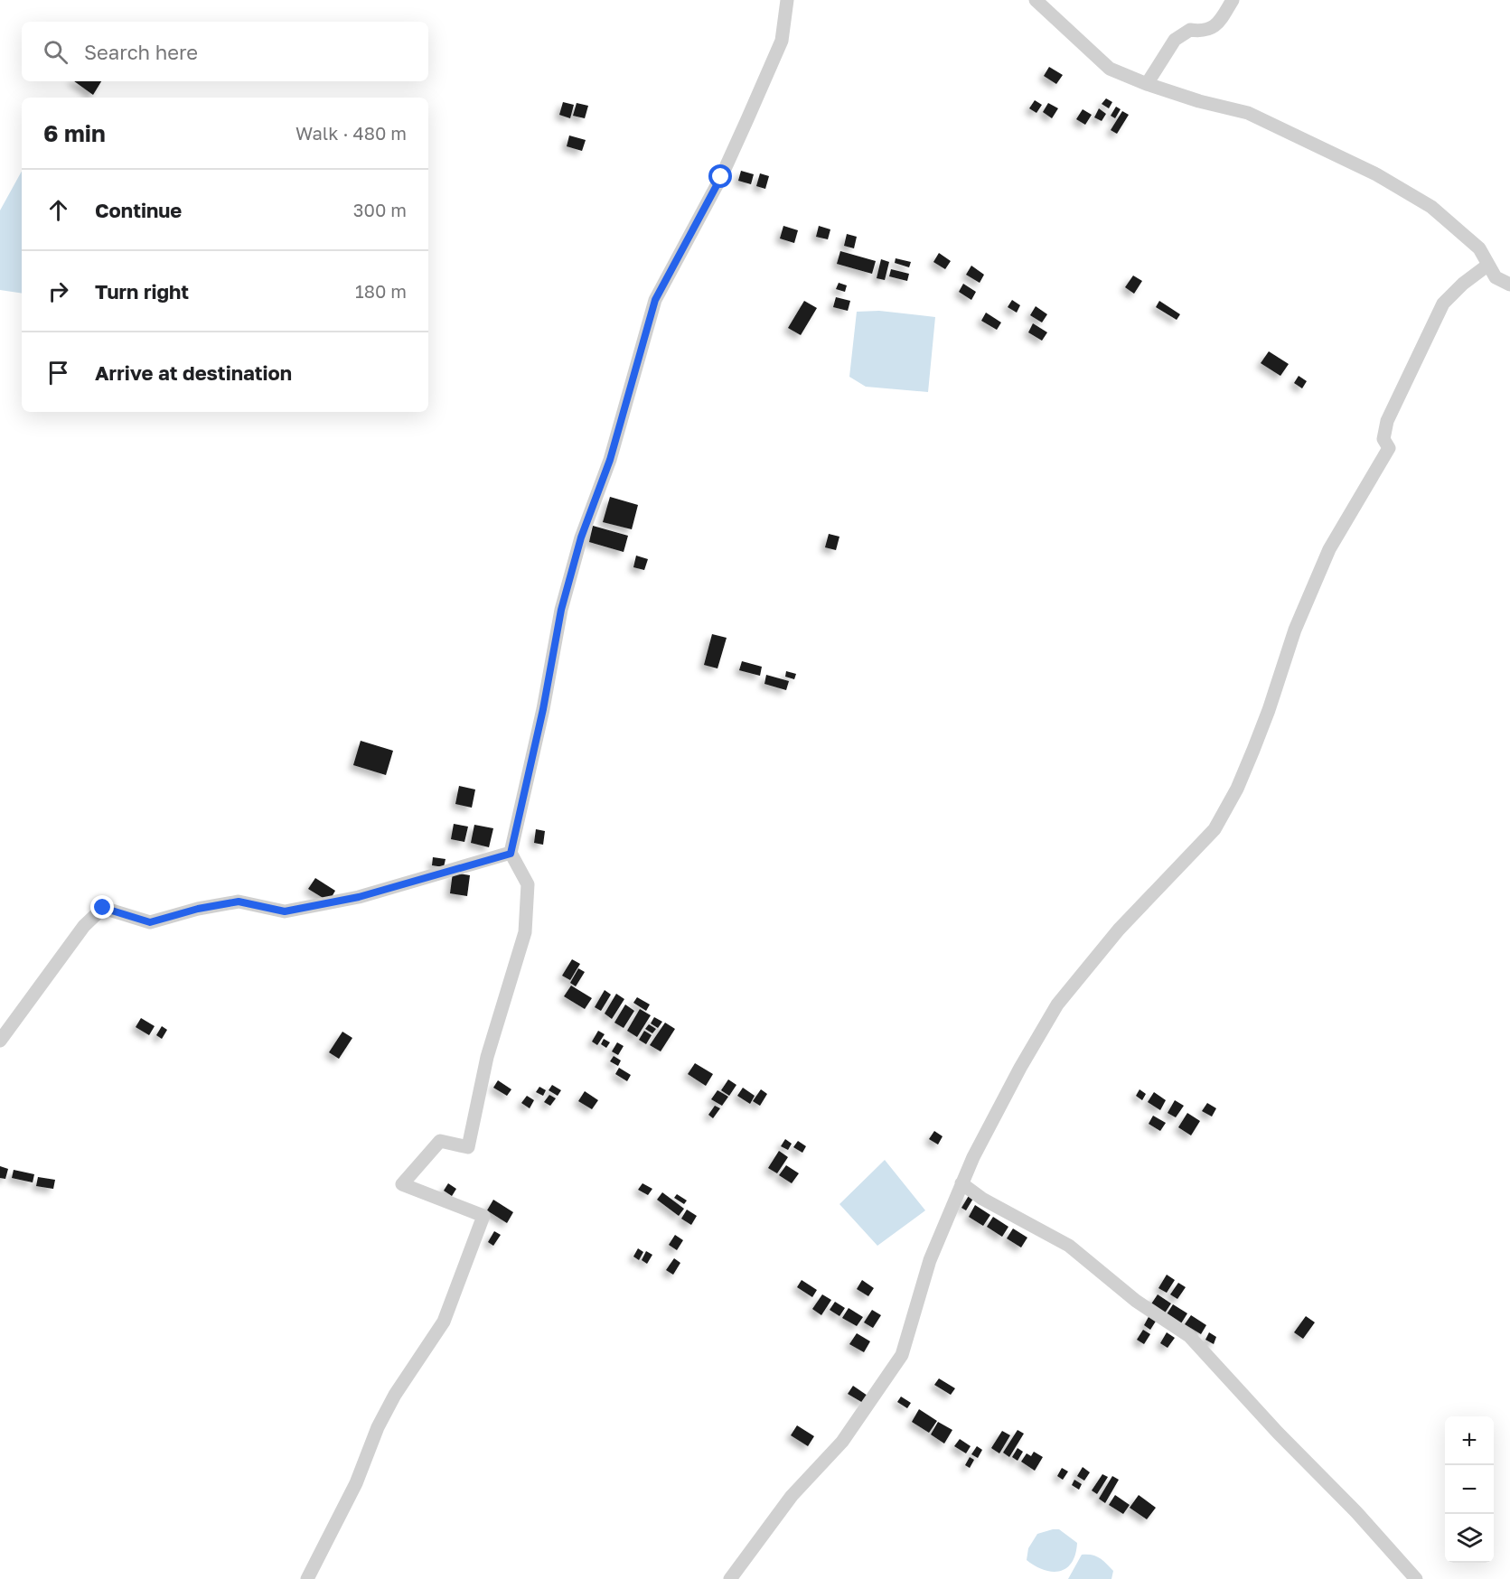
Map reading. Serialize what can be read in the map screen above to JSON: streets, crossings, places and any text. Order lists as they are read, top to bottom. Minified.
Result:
{"page":{"search":"Search here","heading":["6 min","Walk · 480 m"],"list":[["Continue","300 m"],["Turn right","180 m"],"Arrive at destination"],"map_buttons":["+","−"]}}
